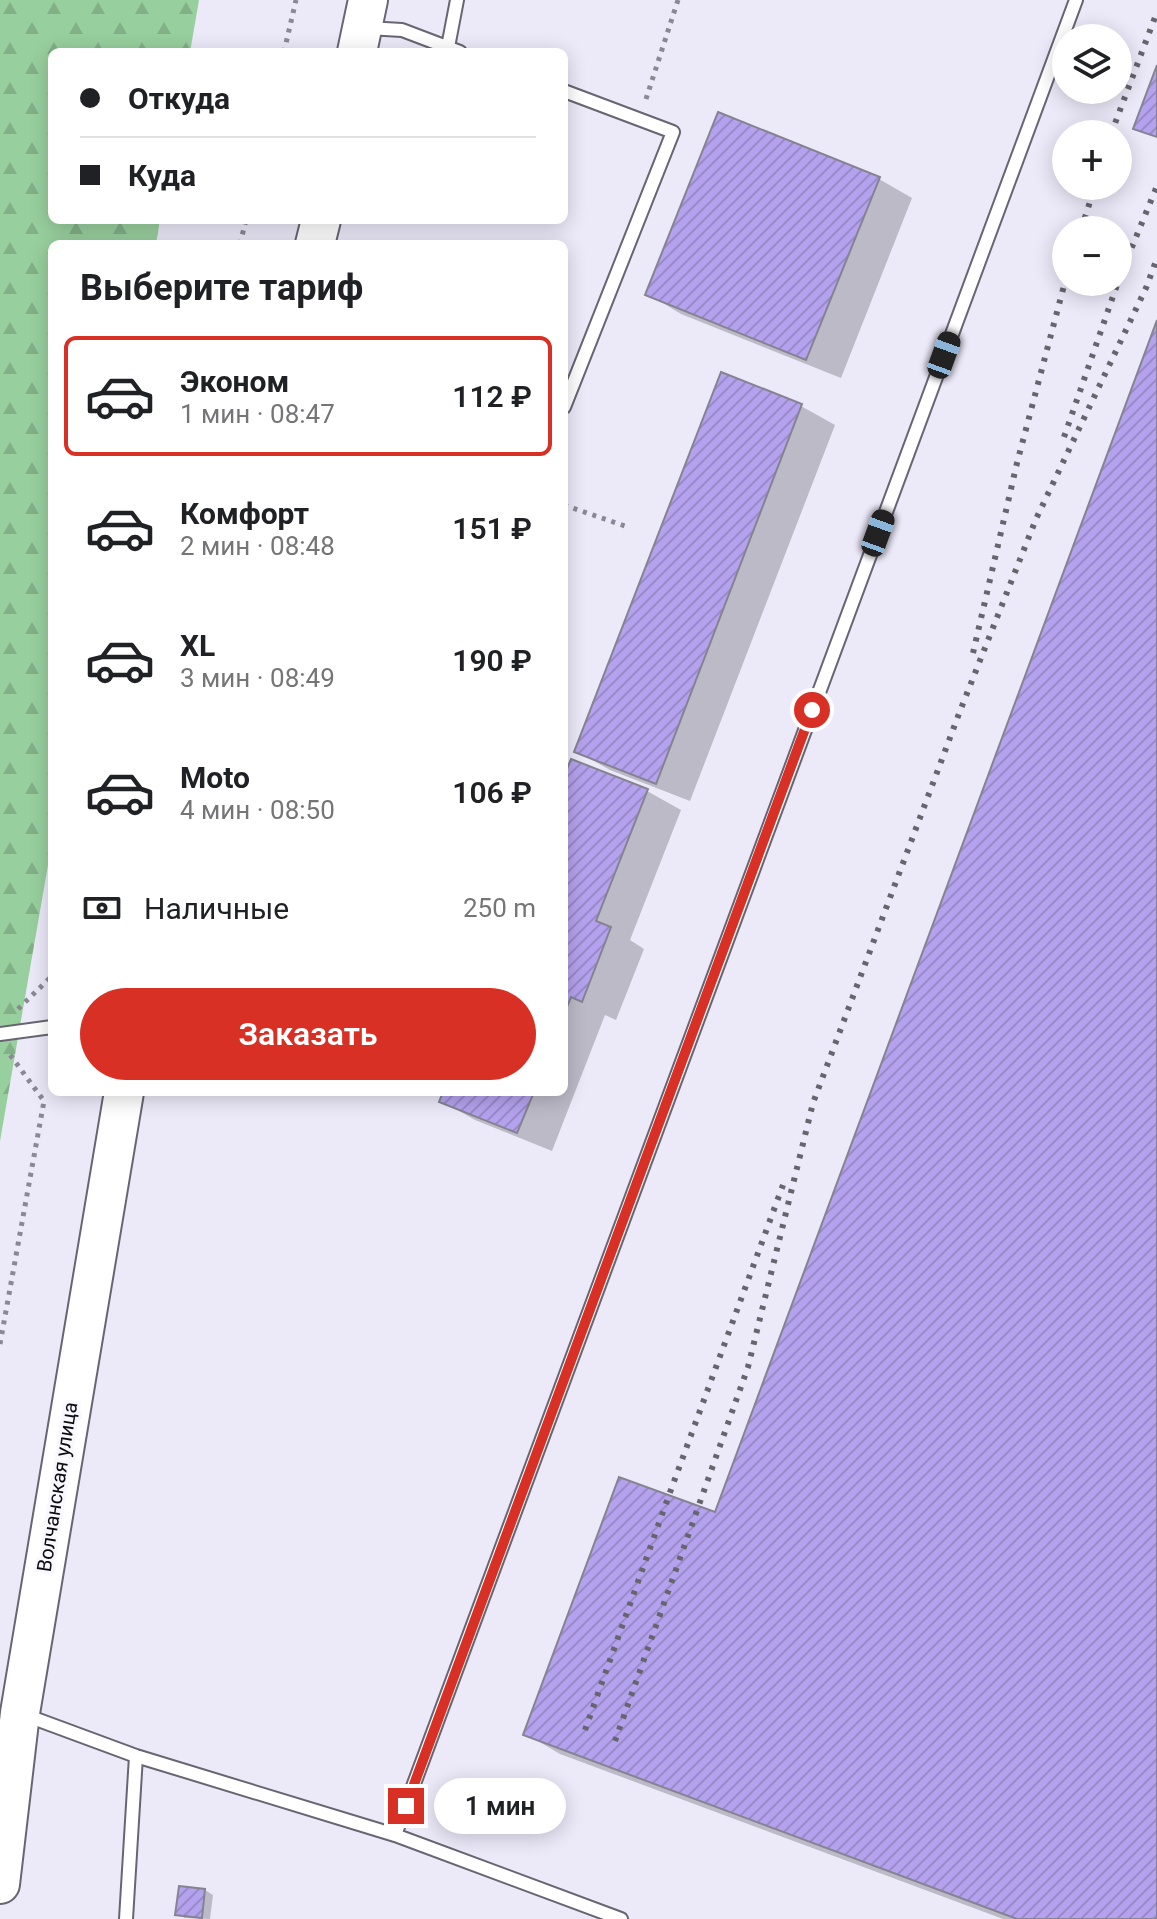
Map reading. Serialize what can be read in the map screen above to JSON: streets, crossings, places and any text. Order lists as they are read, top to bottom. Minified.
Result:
{"streets":{"main road":["Волчанская улица"]},"page":{"map_buttons":["+","−"],"banner":["Откуда","Куда"],"heading":"Выберите тариф","list":[{"name":"Эконом","note":"1 мин · 08:47","value":"112 ₽"},{"name":"Комфорт","note":"2 мин · 08:48","value":"151 ₽"},{"name":"XL","note":"3 мин · 08:49","value":"190 ₽"},{"name":"Moto","note":"4 мин · 08:50","value":"106 ₽"}],"pay":["Наличные","250 m"],"buttons":"Заказать","bubble":"1 мин"}}
